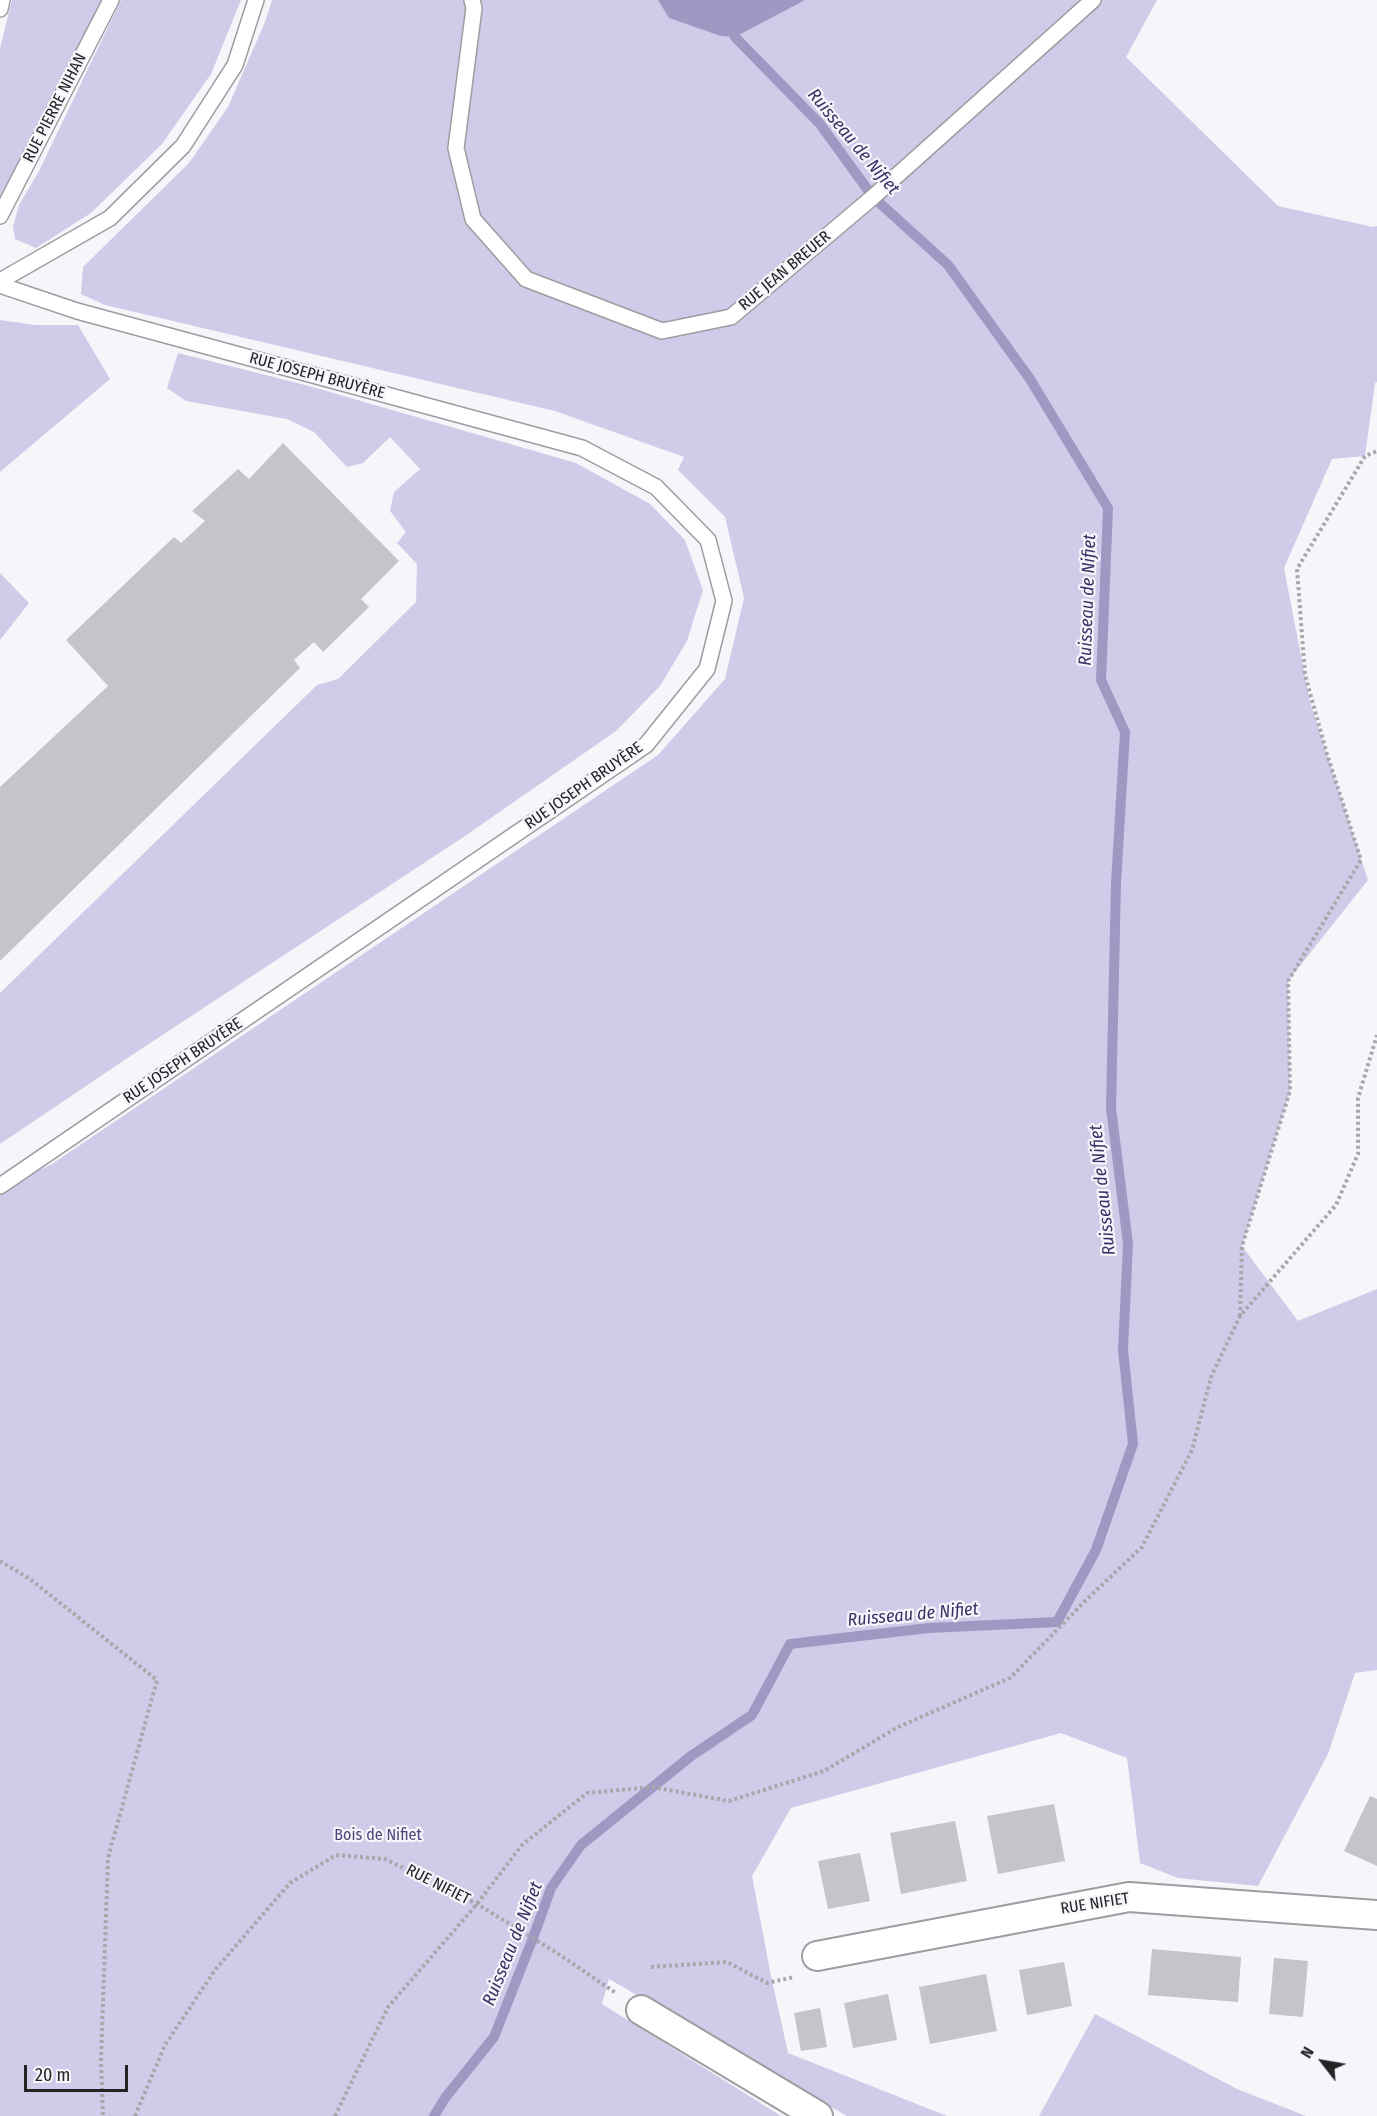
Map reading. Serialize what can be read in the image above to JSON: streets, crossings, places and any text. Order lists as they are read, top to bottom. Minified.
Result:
{"streets":{"street":["RUE NIFIET"],"lane":["RUE PIERRE NIHAN","RUE JEAN BREUER","RUE JOSEPH BRUYÈRE"]},"water":["Ruisseau de Nifiet"],"parks":["Bois de Nifiet"],"scale_bar":"20 m","north":"top left"}
